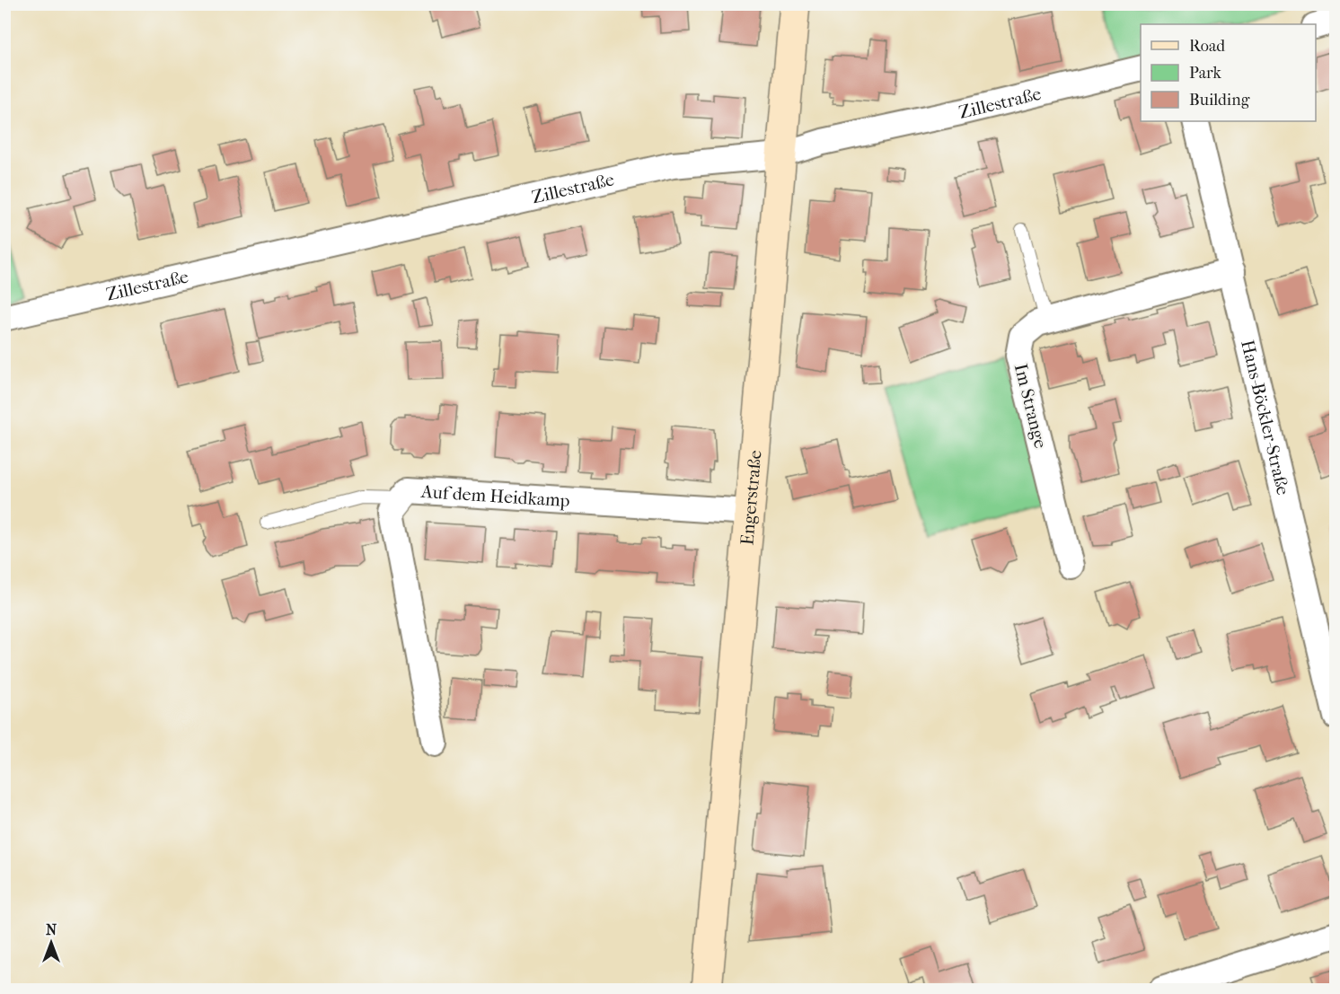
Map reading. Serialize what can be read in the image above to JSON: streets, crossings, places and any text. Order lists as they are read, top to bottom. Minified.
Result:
{"streets":{"main road":["Engerstraße"],"street":["Zillestraße","Im Strange","Hans-Böckler-Straße","Auf dem Heidkamp"]},"crossings":[["Zillestraße","Engerstraße"],["Im Strange","Hans-Böckler-Straße"],["Auf dem Heidkamp","Engerstraße"]],"legend":["Road","Park","Building"],"north":"top"}
